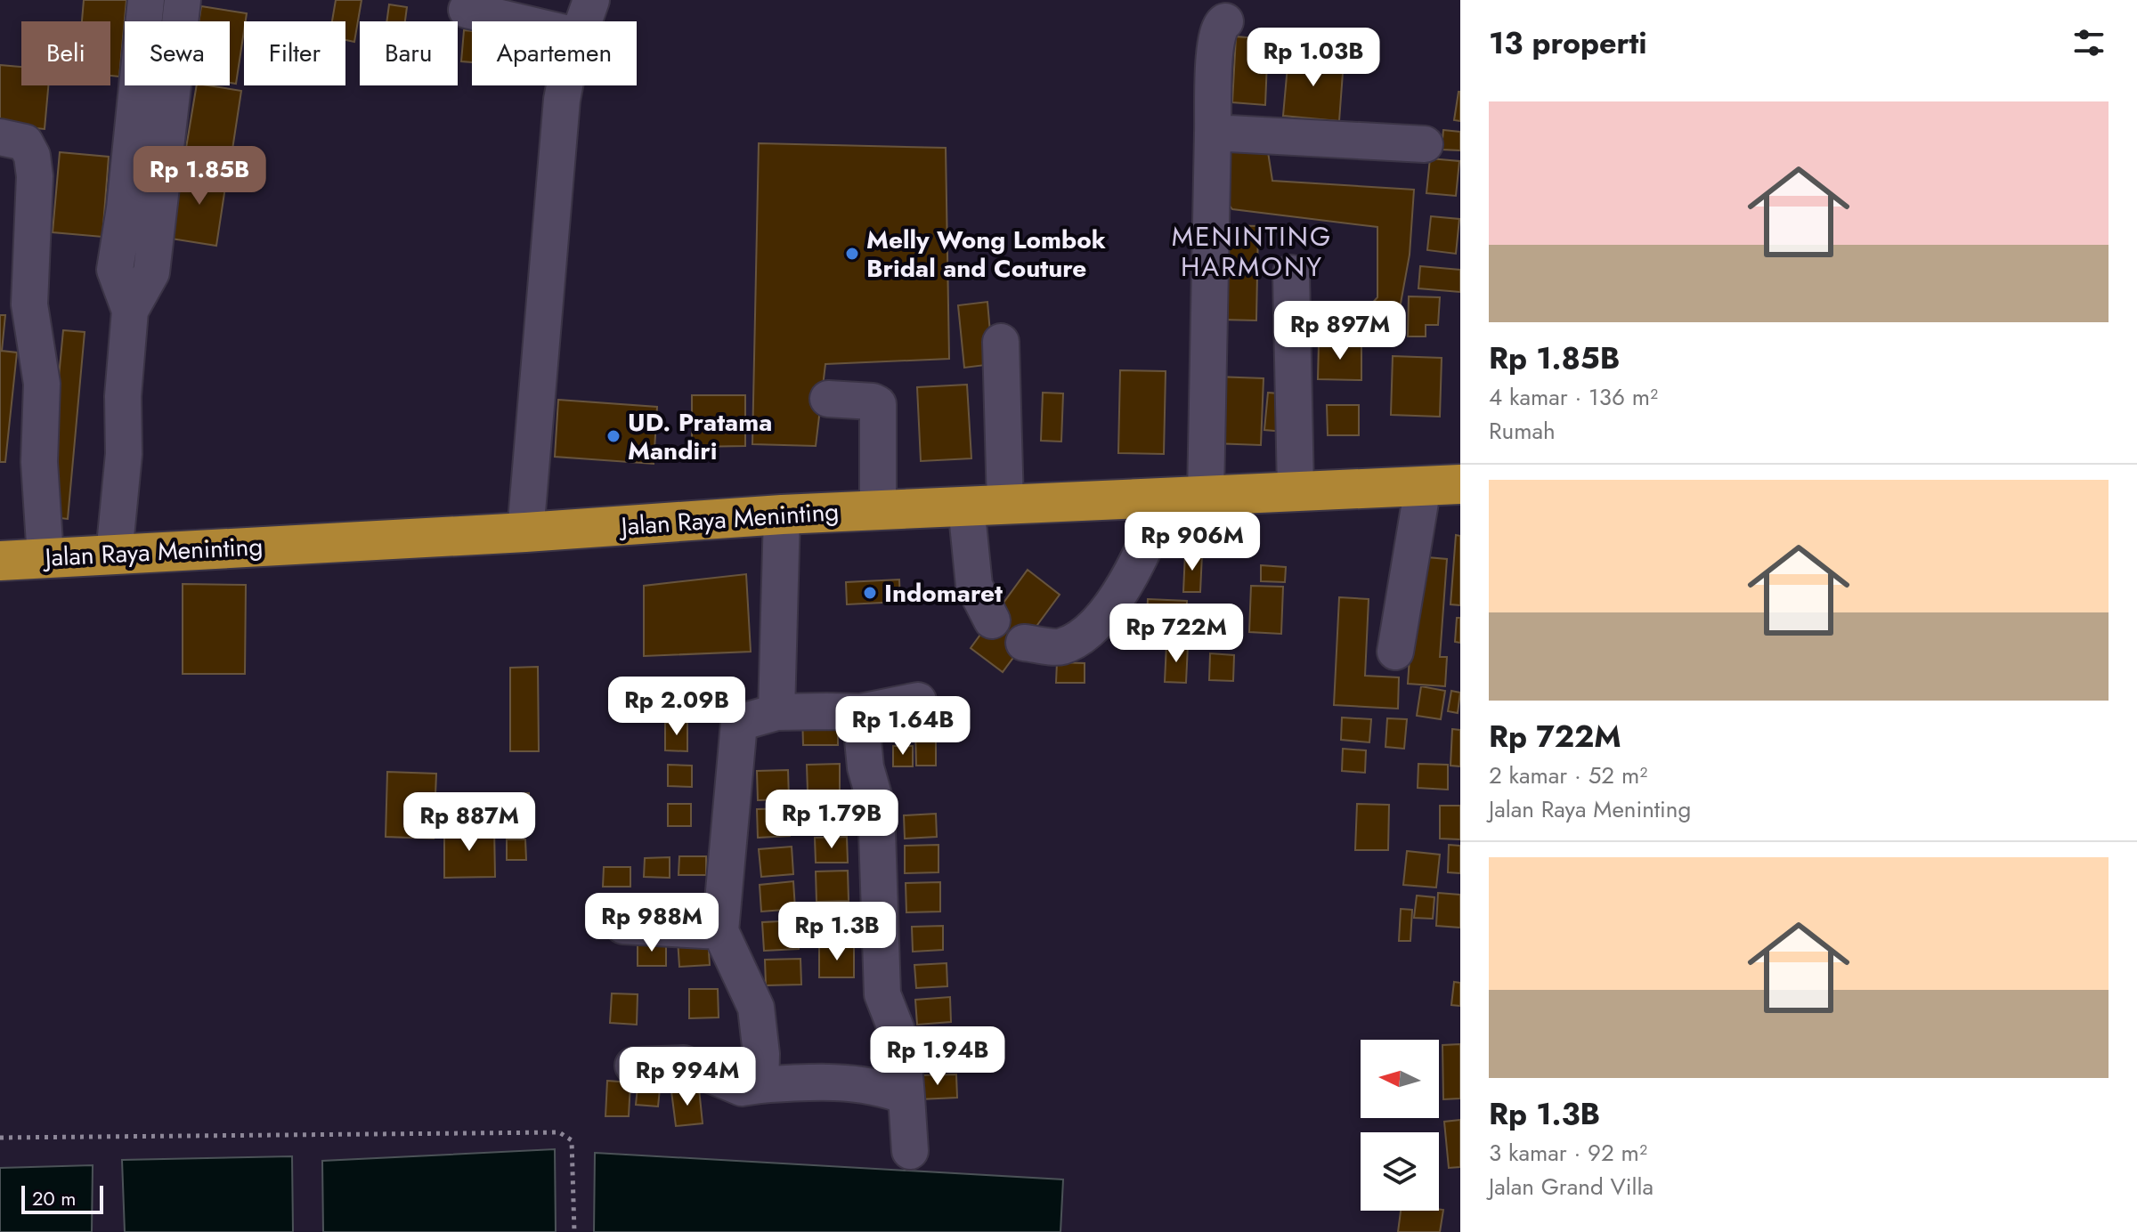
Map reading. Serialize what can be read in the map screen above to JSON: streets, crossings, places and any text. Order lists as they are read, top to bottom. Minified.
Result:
{"streets":{"highway":["Jalan Raya Meninting"]},"districts":["MENINTING HARMONY"],"places":["Melly Wong Lombok Bridal and Couture","UD. Pratama Mandiri","Indomaret"],"scale_bar":"20 m","north":"left","page":{"heading":"13 properti","chip":["Beli","Sewa","Filter","Baru","Apartemen"],"price":["Rp 1.03B","Rp 1.85B","Rp 897M","Rp 906M","Rp 722M","Rp 2.09B","Rp 1.64B","Rp 1.79B","Rp 887M","Rp 988M","Rp 1.3B","Rp 1.94B","Rp 994M"],"list":[{"name":"Rp 1.85B","note":"4 kamar · 136 m² · Rumah"},{"name":"Rp 722M","note":"2 kamar · 52 m² · Jalan Raya Meninting"},{"name":"Rp 1.3B","note":"3 kamar · 92 m² · Jalan Grand Villa"}],"scale":"20 m"}}
